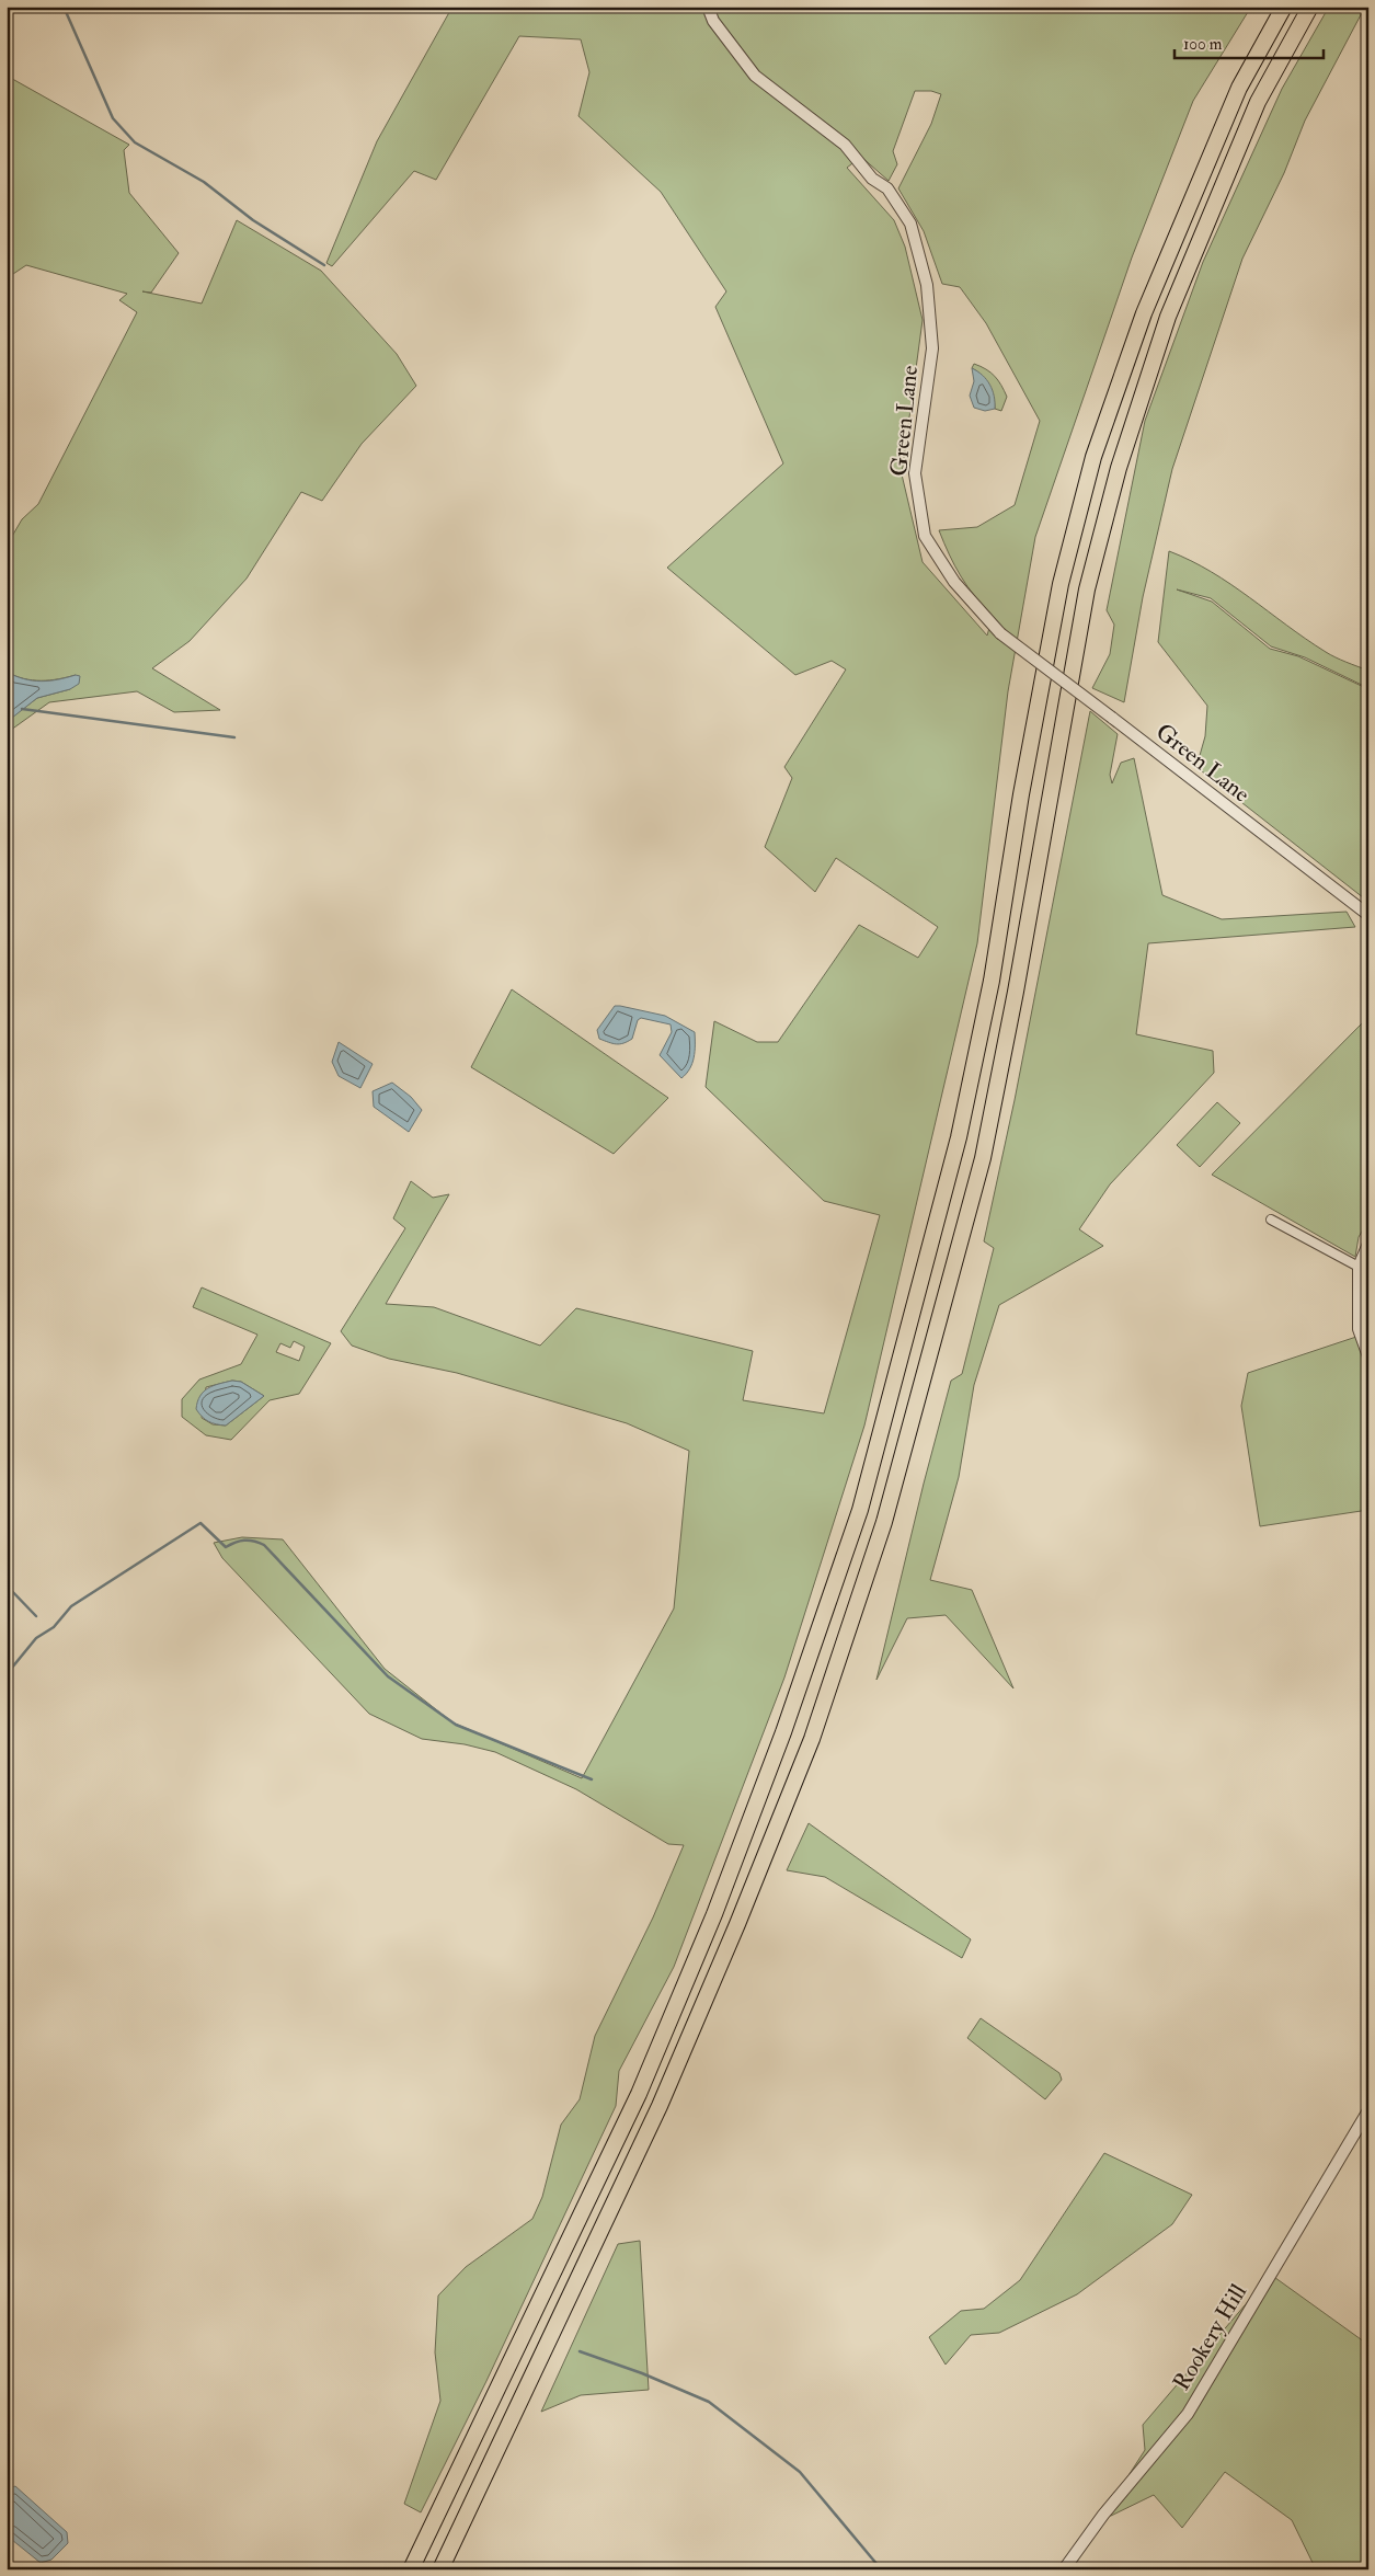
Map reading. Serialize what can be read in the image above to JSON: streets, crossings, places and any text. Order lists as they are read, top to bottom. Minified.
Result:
{"streets":{"street":["Green Lane","Rookery Hill"]},"scale_bar":"100 m"}
